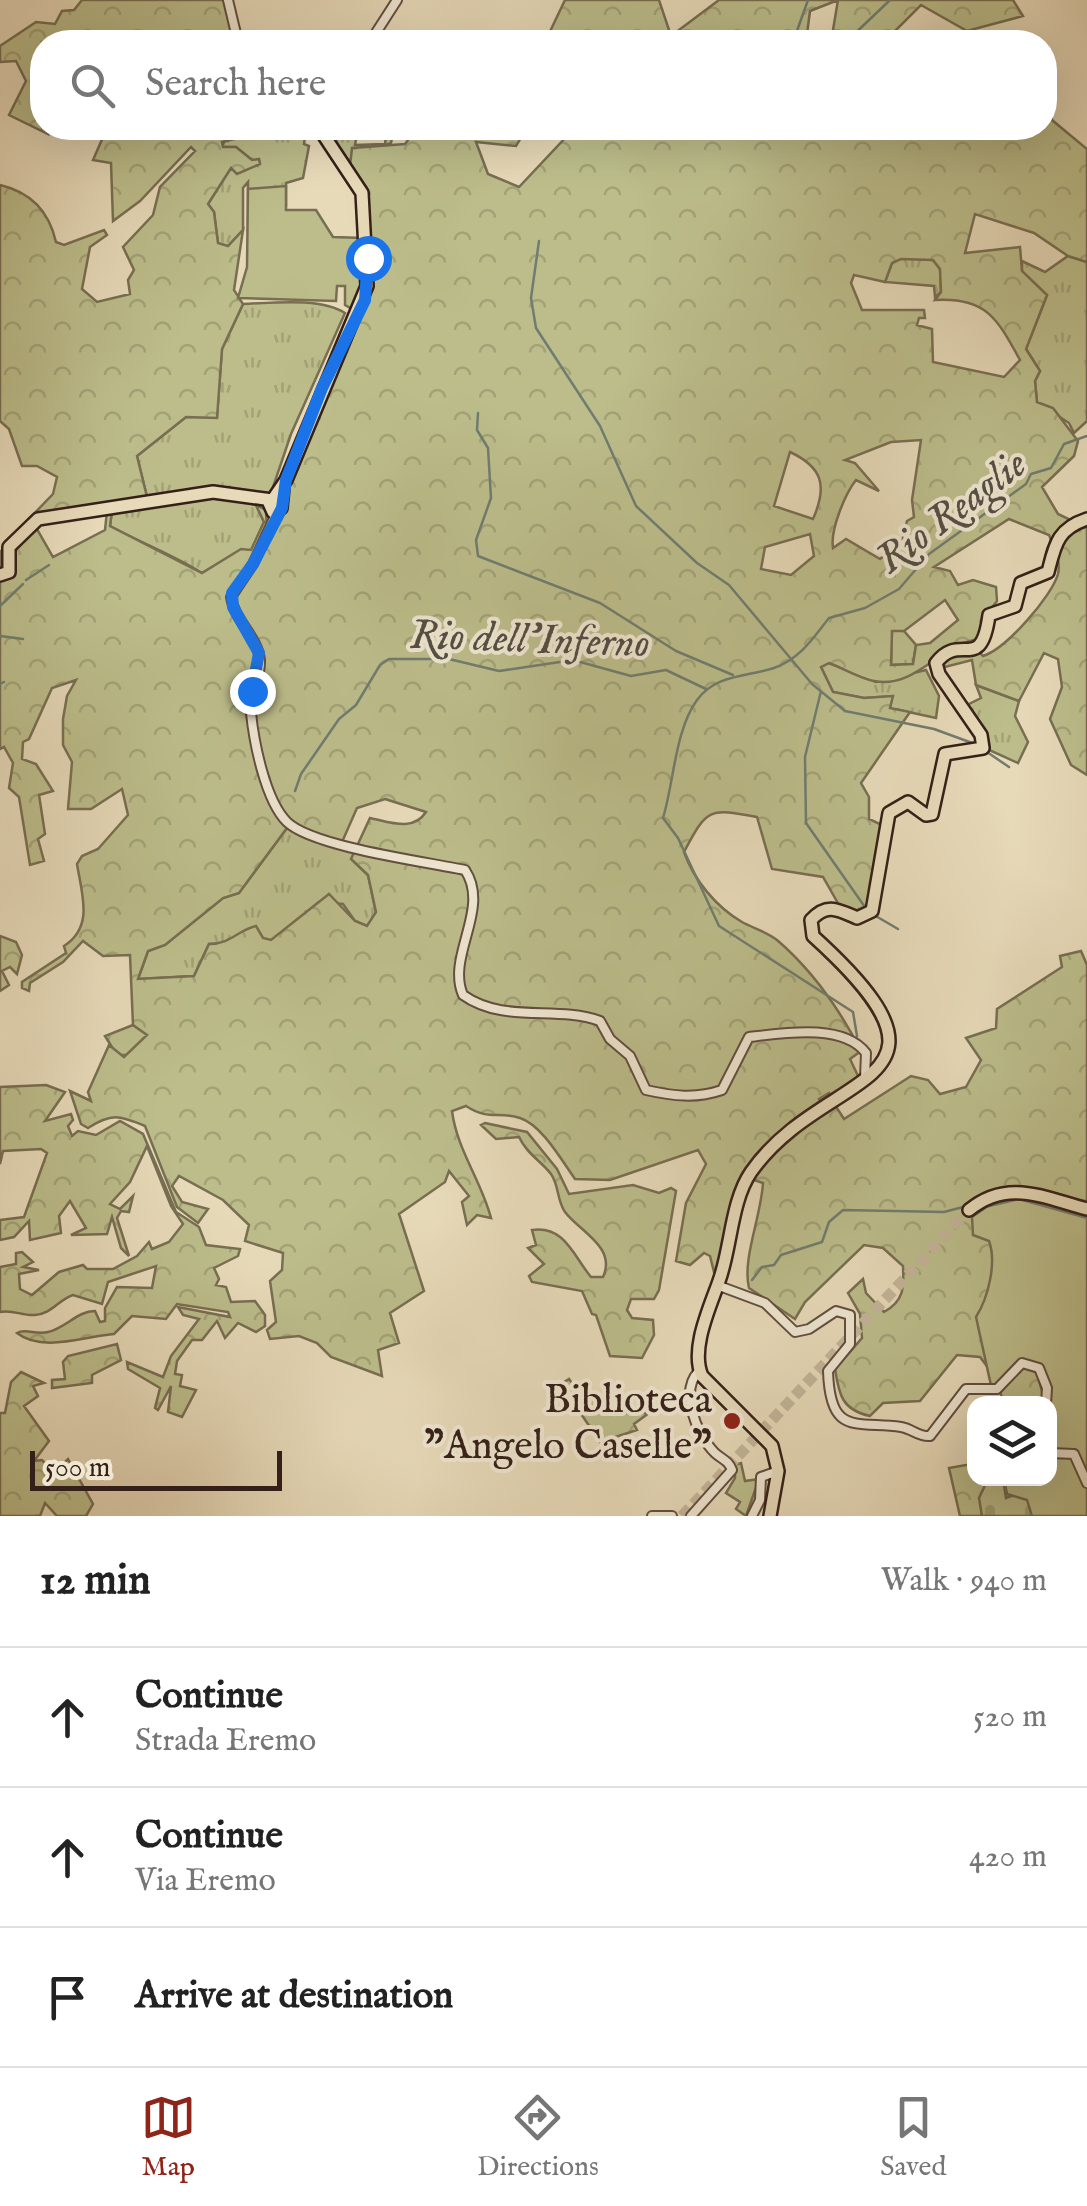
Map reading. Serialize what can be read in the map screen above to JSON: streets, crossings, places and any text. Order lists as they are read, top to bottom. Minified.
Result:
{"water":["Rio Reaglie","Rio dell'Inferno"],"places":["Biblioteca \"Angelo Caselle\""],"scale_bar":"500 m","page":{"search":"Search here","scale":"500 m","heading":["12 min","Walk · 940 m"],"list":[["Continue","Strada Eremo","520 m"],["Continue","Via Eremo","420 m"],"Arrive at destination"],"nav":["Map","Directions","Saved"]}}
